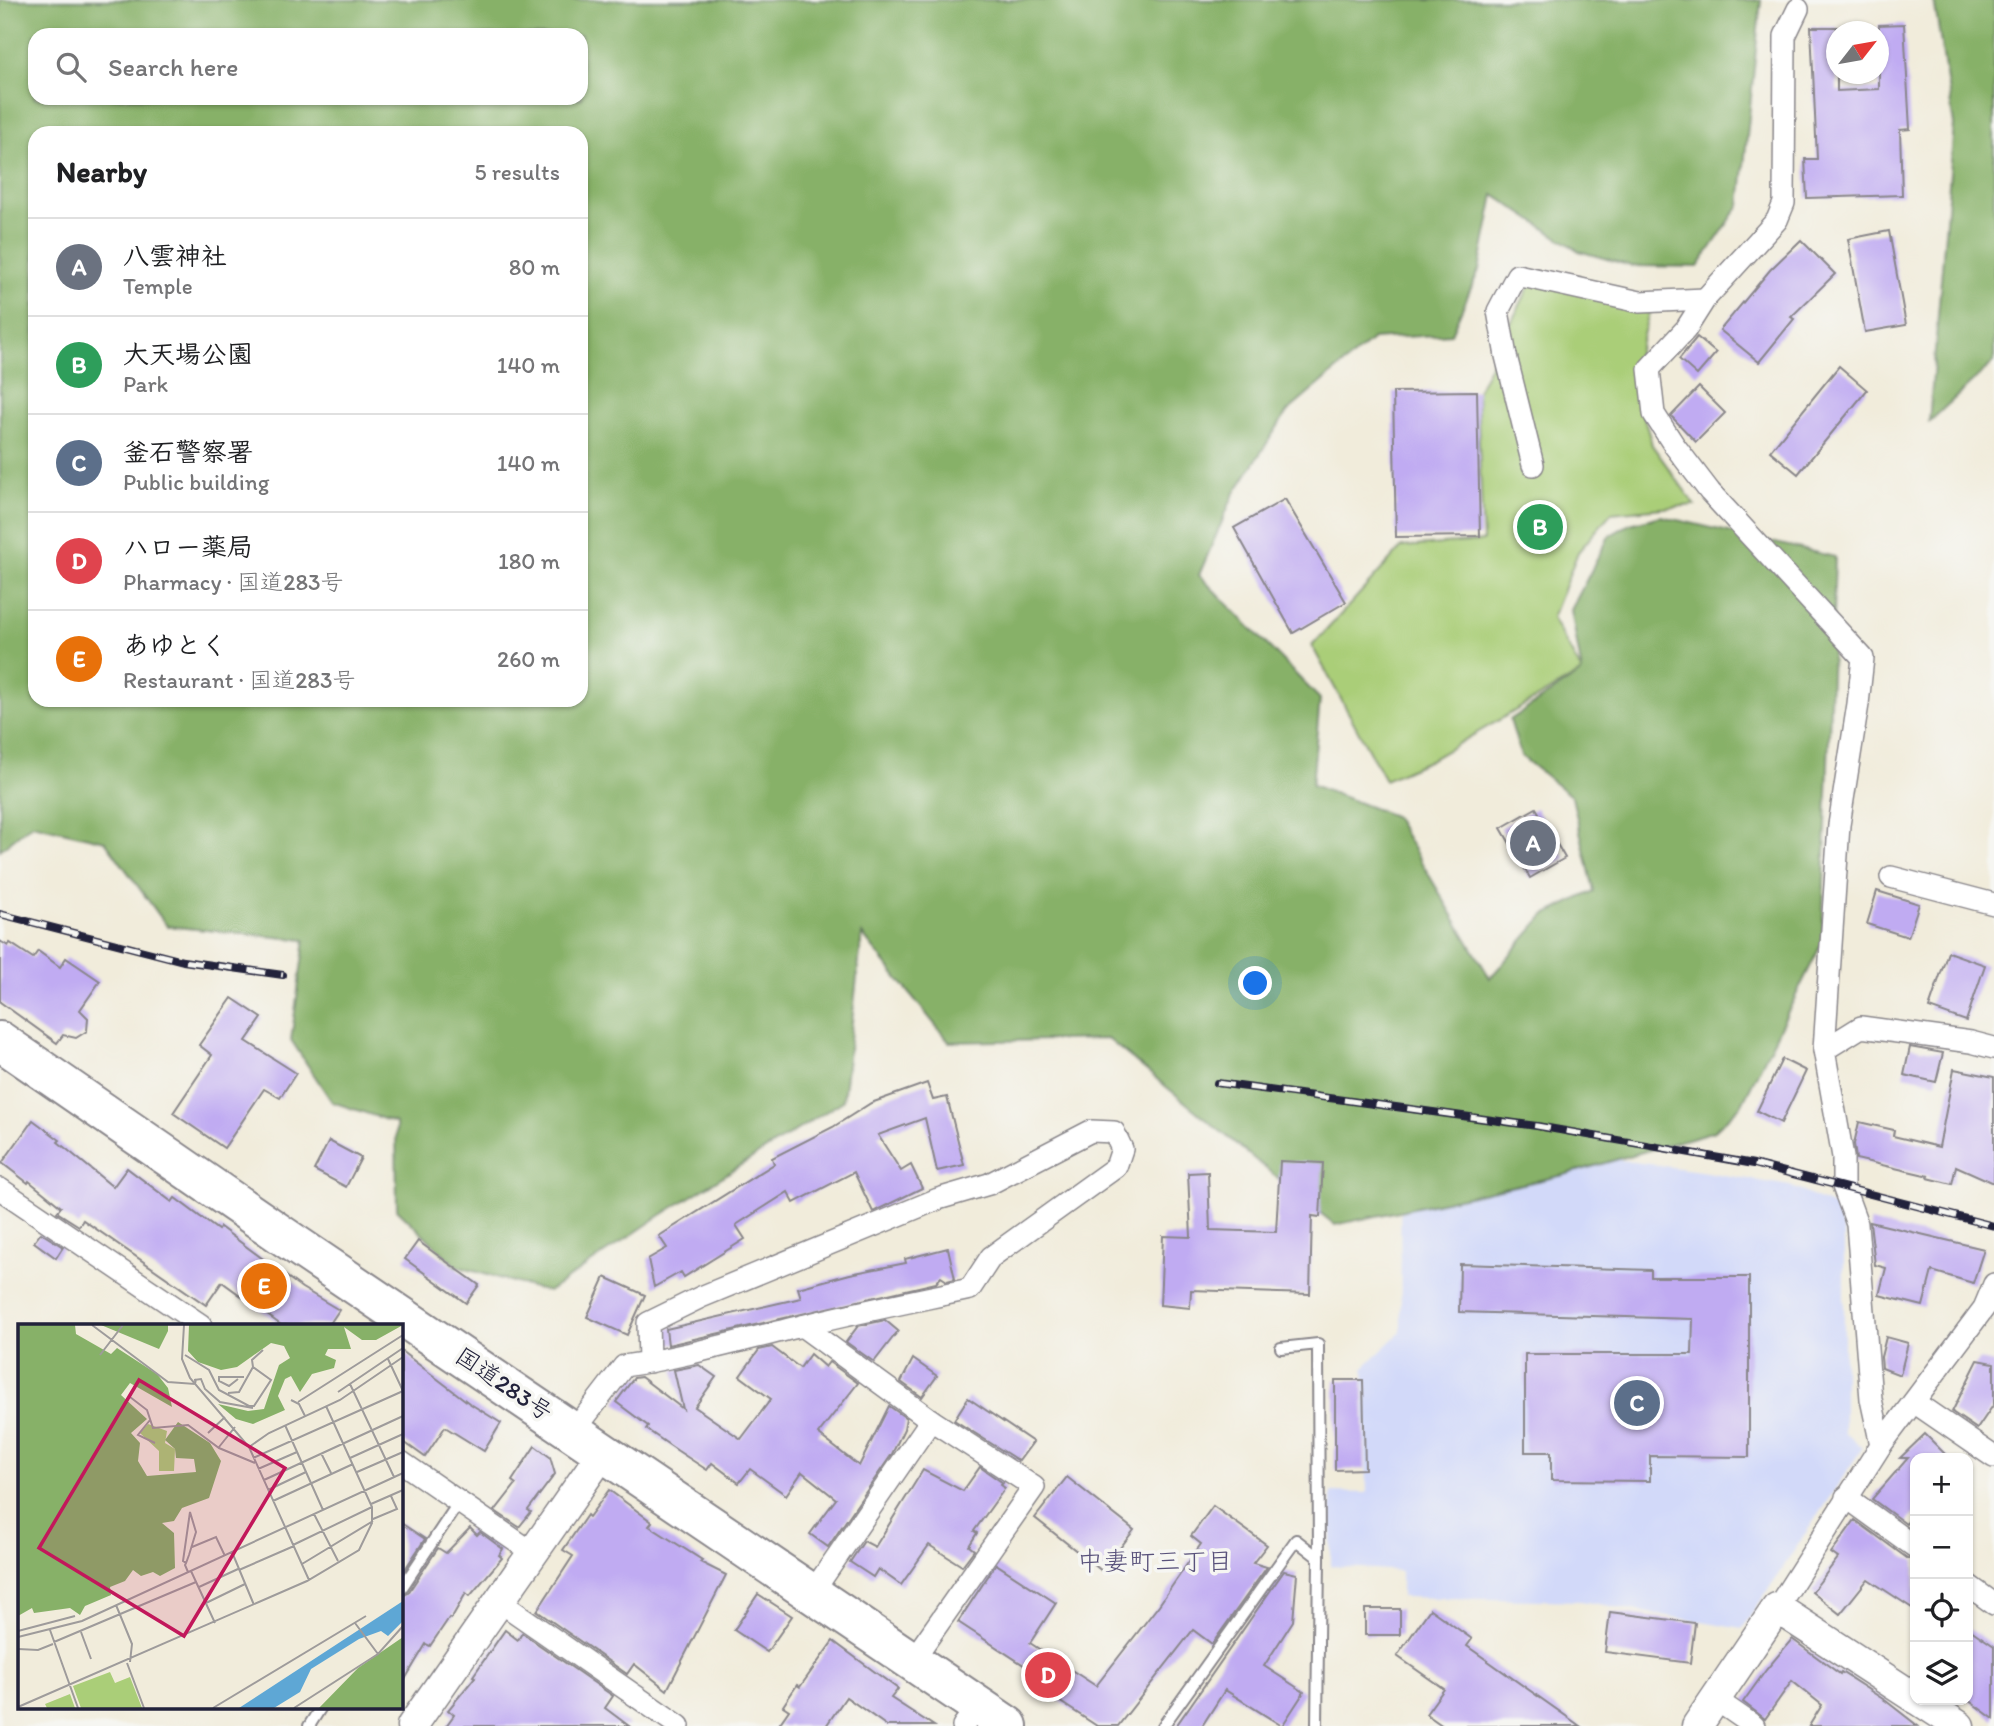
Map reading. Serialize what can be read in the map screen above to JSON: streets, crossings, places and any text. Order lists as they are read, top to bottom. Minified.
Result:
{"streets":{"highway":["国道283号"]},"districts":["中妻町三丁目"],"north":"top right","page":{"search":"Search here","heading":["Nearby","5 results"],"list":[{"mark":"A","name":"八雲神社","note":"Temple","value":"80 m"},{"mark":"B","name":"大天場公園","note":"Park","value":"140 m"},{"mark":"C","name":"釜石警察署","note":"Public building","value":"140 m"},{"mark":"D","name":"ハロー薬局","note":"Pharmacy · 国道283号","value":"180 m"},{"mark":"E","name":"あゆとく","note":"Restaurant · 国道283号","value":"260 m"}],"pins":["B","A","E","C","D"],"map_buttons":["+","−"]}}
